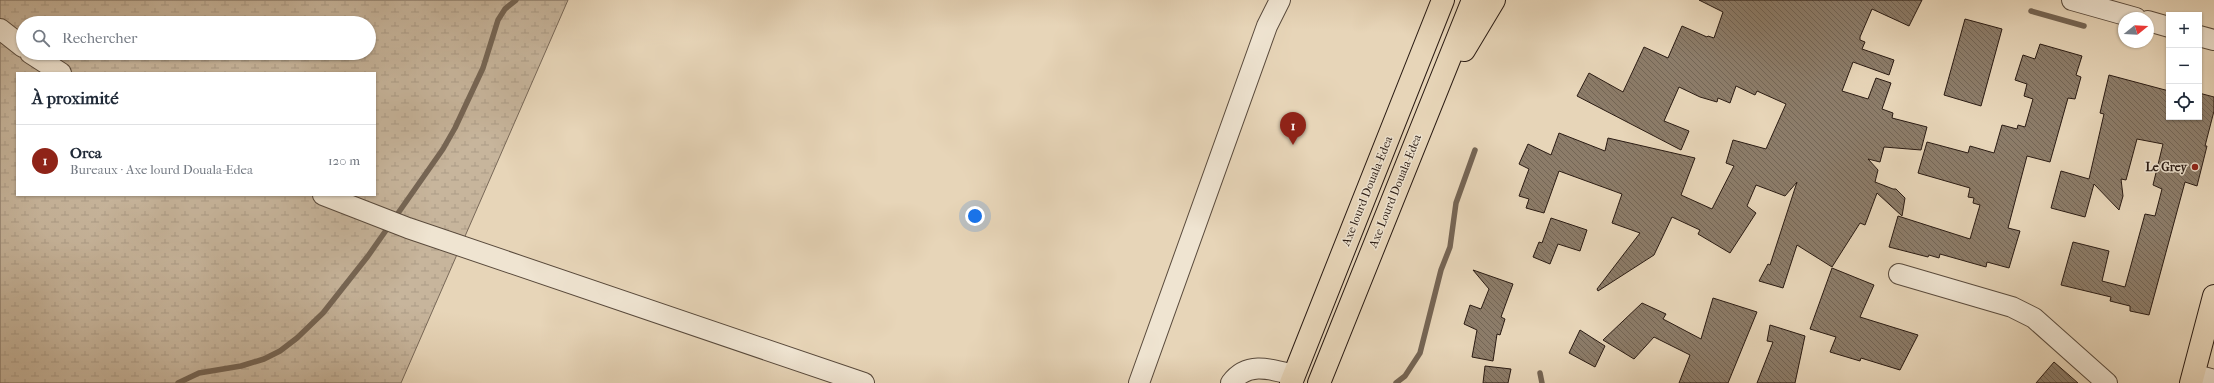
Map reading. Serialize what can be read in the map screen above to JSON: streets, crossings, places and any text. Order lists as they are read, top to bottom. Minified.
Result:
{"streets":{"main road":["Axe lourd Douala-Edea","Axe Lourd Douala-Edea"]},"places":["Le Grey"],"north":"right","page":{"map_buttons":["+","−"],"search":"Rechercher","heading":"À proximité","pins":"1","list":[{"mark":"1","name":"Orca","note":"Bureaux · Axe lourd Douala-Edea","value":"120 m"}]}}
